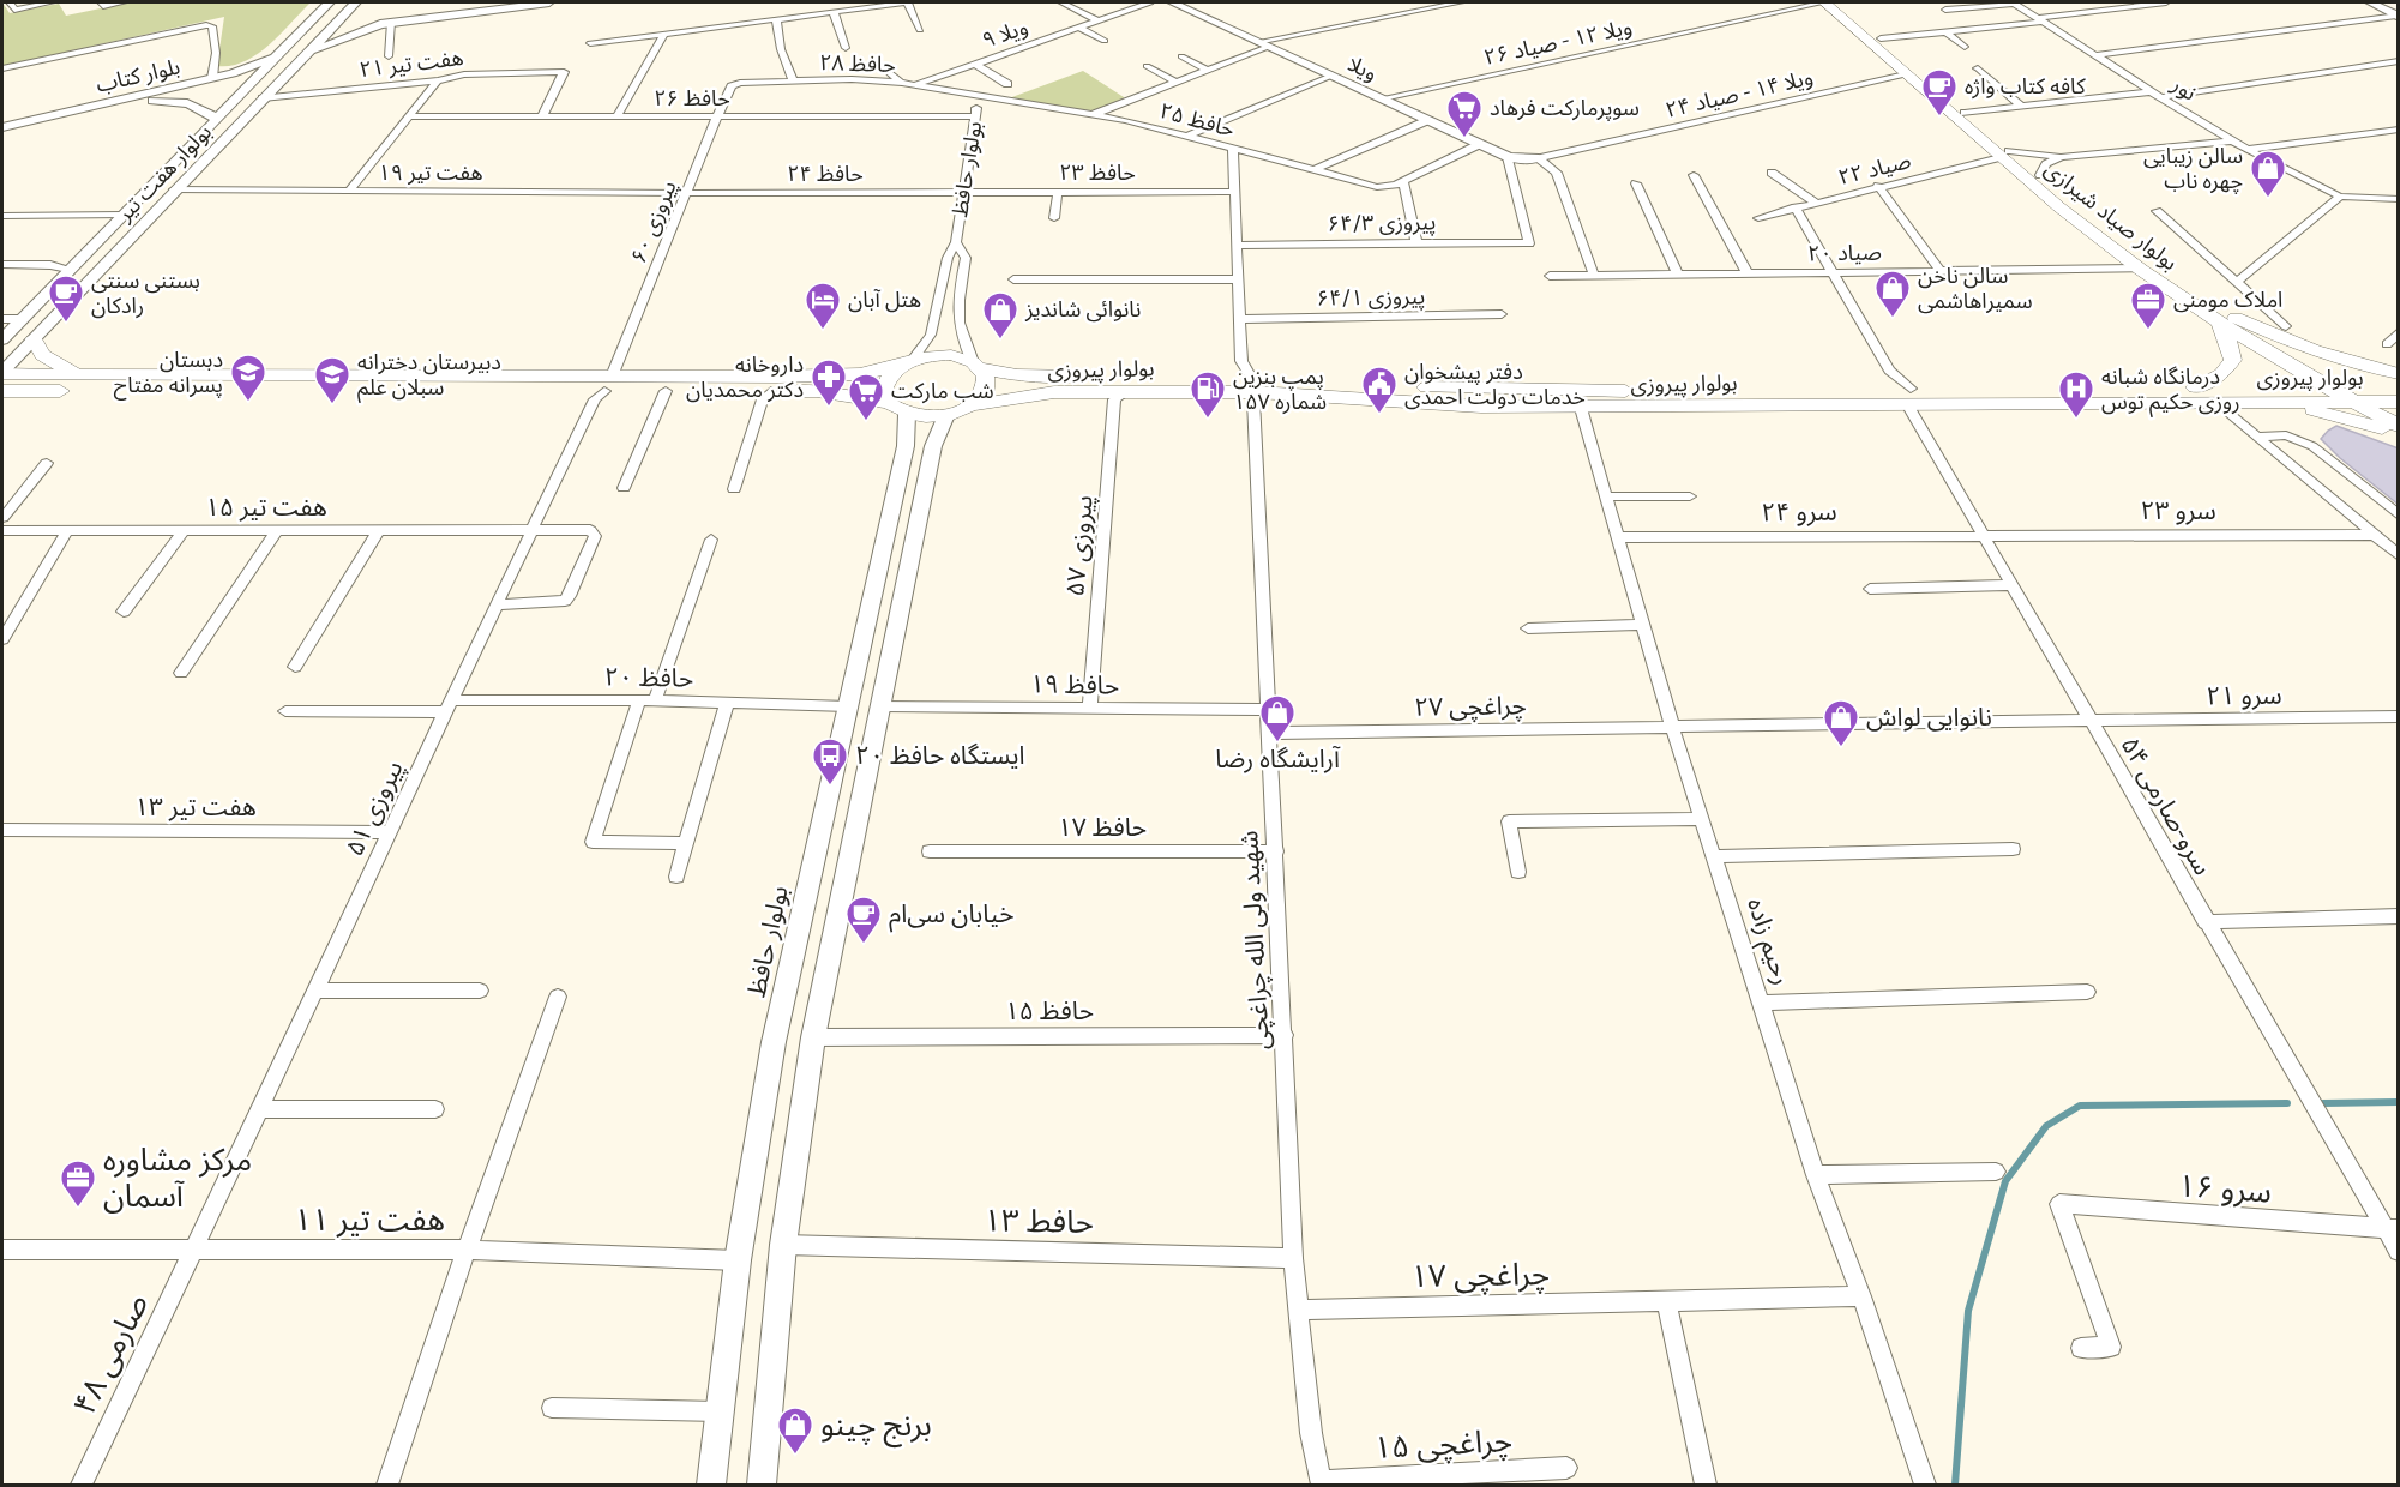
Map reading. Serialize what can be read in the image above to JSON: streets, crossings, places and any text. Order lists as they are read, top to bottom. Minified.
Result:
{"streets":{"main road":["بولوار صیاد شیرازی","بولوار پیروزی"],"street":["ویلا ۹","ویلا ۱۲ - صیاد ۲۶","هفت تیر ۲۱","حافظ ۲۸","ویلا","بلوار کتاب","نور","ویلا ۱۴ - صیاد ۲۴","حافظ ۲۶","حافظ ۲۵","بولوار حافظ","صیاد ۲۲","بولوار هفت تیر","هفت تیر ۱۹","حافظ ۲۳","حافظ ۲۴","پیروزی ۶۰","پیروزی ۶۴/۳","صیاد ۲۰","پیروزی ۶۴/۱","هفت تیر ۱۵","سرو ۲۳","سرو ۲۴","پیروزی ۵۷","حافظ ۲۰","حافظ ۱۹","سرو ۲۱","چراغچی ۲۷","سرو-صارمی ۵۴","هفت تیر ۱۳","پیروزی ۵۱","حافظ ۱۷","شهید ولی الله چراغچی","رحیم زاده","حافظ ۱۵","سرو ۱۶","هفت تیر ۱۱","حافط ۱۳","چراغچی ۱۷","صارمی ۴۸","چراغچی ۱۵"]},"crossings":[["ویلا ۹","حافظ ۲۸"],["ویلا ۱۲ - صیاد ۲۶","ویلا"],["ویلا ۱۲ - صیاد ۲۶","بولوار صیاد شیرازی"],["هفت تیر ۲۱","حافظ ۲۶"],["هفت تیر ۲۱","بولوار هفت تیر"],["حافظ ۲۸","حافظ ۲۵"],["حافظ ۲۸","بولوار حافظ"],["حافظ ۲۸","پیروزی ۶۰"],["ویلا","ویلا ۱۴ - صیاد ۲۴"],["ویلا","پیروزی ۶۴/۳"],["بلوار کتاب","بولوار هفت تیر"],["نور","صیاد ۲۲"],["ویلا ۱۴ - صیاد ۲۴","بولوار صیاد شیرازی"],["حافظ ۲۶","بولوار حافظ"],["حافظ ۲۶","پیروزی ۶۰"],["حافظ ۲۵","بولوار حافظ"],["حافظ ۲۵","شهید ولی الله چراغچی"],["بولوار حافظ","حافظ ۲۳"],["بولوار حافظ","حافظ ۲۴"],["بولوار حافظ","بولوار پیروزی"],["بولوار حافظ","حافظ ۲۰"],["بولوار حافظ","هفت تیر ۱۱"],["صیاد ۲۲","بولوار صیاد شیرازی"],["بولوار هفت تیر","هفت تیر ۱۹"],["هفت تیر ۱۹","حافظ ۲۴"],["هفت تیر ۱۹","پیروزی ۶۰"],["حافظ ۲۳","حافظ ۲۴"],["حافظ ۲۳","شهید ولی الله چراغچی"],["حافظ ۲۴","پیروزی ۶۰"],["بولوار صیاد شیرازی","صیاد ۲۰"],["بولوار صیاد شیرازی","بولوار پیروزی"],["پیروزی ۶۰","پیروزی ۵۱"],["پیروزی ۶۴/۳","شهید ولی الله چراغچی"],["پیروزی ۶۴/۱","شهید ولی الله چراغچی"],["بولوار پیروزی","پیروزی ۵۷"],["بولوار پیروزی","سرو-صارمی ۵۴"],["بولوار پیروزی","شهید ولی الله چراغچی"],["بولوار پیروزی","رحیم زاده"],["هفت تیر ۱۵","پیروزی ۵۱"],["سرو ۲۳","سرو ۲۴"],["سرو ۲۳","سرو-صارمی ۵۴"],["سرو ۲۴","سرو-صارمی ۵۴"],["سرو ۲۴","رحیم زاده"],["پیروزی ۵۷","حافظ ۱۹"],["حافظ ۲۰","پیروزی ۵۱"],["حافظ ۱۹","شهید ولی الله چراغچی"],["سرو ۲۱","چراغچی ۲۷"],["سرو ۲۱","سرو-صارمی ۵۴"],["چراغچی ۲۷","شهید ولی الله چراغچی"],["چراغچی ۲۷","رحیم زاده"],["سرو-صارمی ۵۴","سرو ۱۶"],["هفت تیر ۱۳","پیروزی ۵۱"],["پیروزی ۵۱","هفت تیر ۱۱"],["پیروزی ۵۱","صارمی ۴۸"],["حافظ ۱۷","شهید ولی الله چراغچی"],["شهید ولی الله چراغچی","حافظ ۱۵"],["شهید ولی الله چراغچی","حافط ۱۳"],["شهید ولی الله چراغچی","چراغچی ۱۷"],["شهید ولی الله چراغچی","چراغچی ۱۵"],["رحیم زاده","چراغچی ۱۷"],["هفت تیر ۱۱","صارمی ۴۸"]],"places":{"cafe":["کافه کتاب واژه","بستنی سنتی رادکان","خیابان سی‌ام"],"supermarket":["سوپرمارکت فرهاد","شب مارکت"],"shop":["سالن زیبایی چهره ناب","سالن ناخن سمیراهاشمی","نانوائی شاندیز","آرایشگاه رضا","نانوایی لواش","برنج چینو"],"hotel":["هتل آبان"],"office":["املاک مومنی","مرکز مشاوره آسمان"],"school or university":["دبستان پسرانه مفتاح","دبیرستان دخترانه سبلان علم"],"pharmacy":["داروخانه دکتر محمدیان"],"public building":["دفتر پیشخوان خدمات دولت احمدی"],"fuel station":["پمپ بنزین شماره ۱۵۷"],"hospital":["درمانگاه شبانه روزی حکیم توس"],"bus stop":["ایستگاه حافظ ۲۰"]}}
